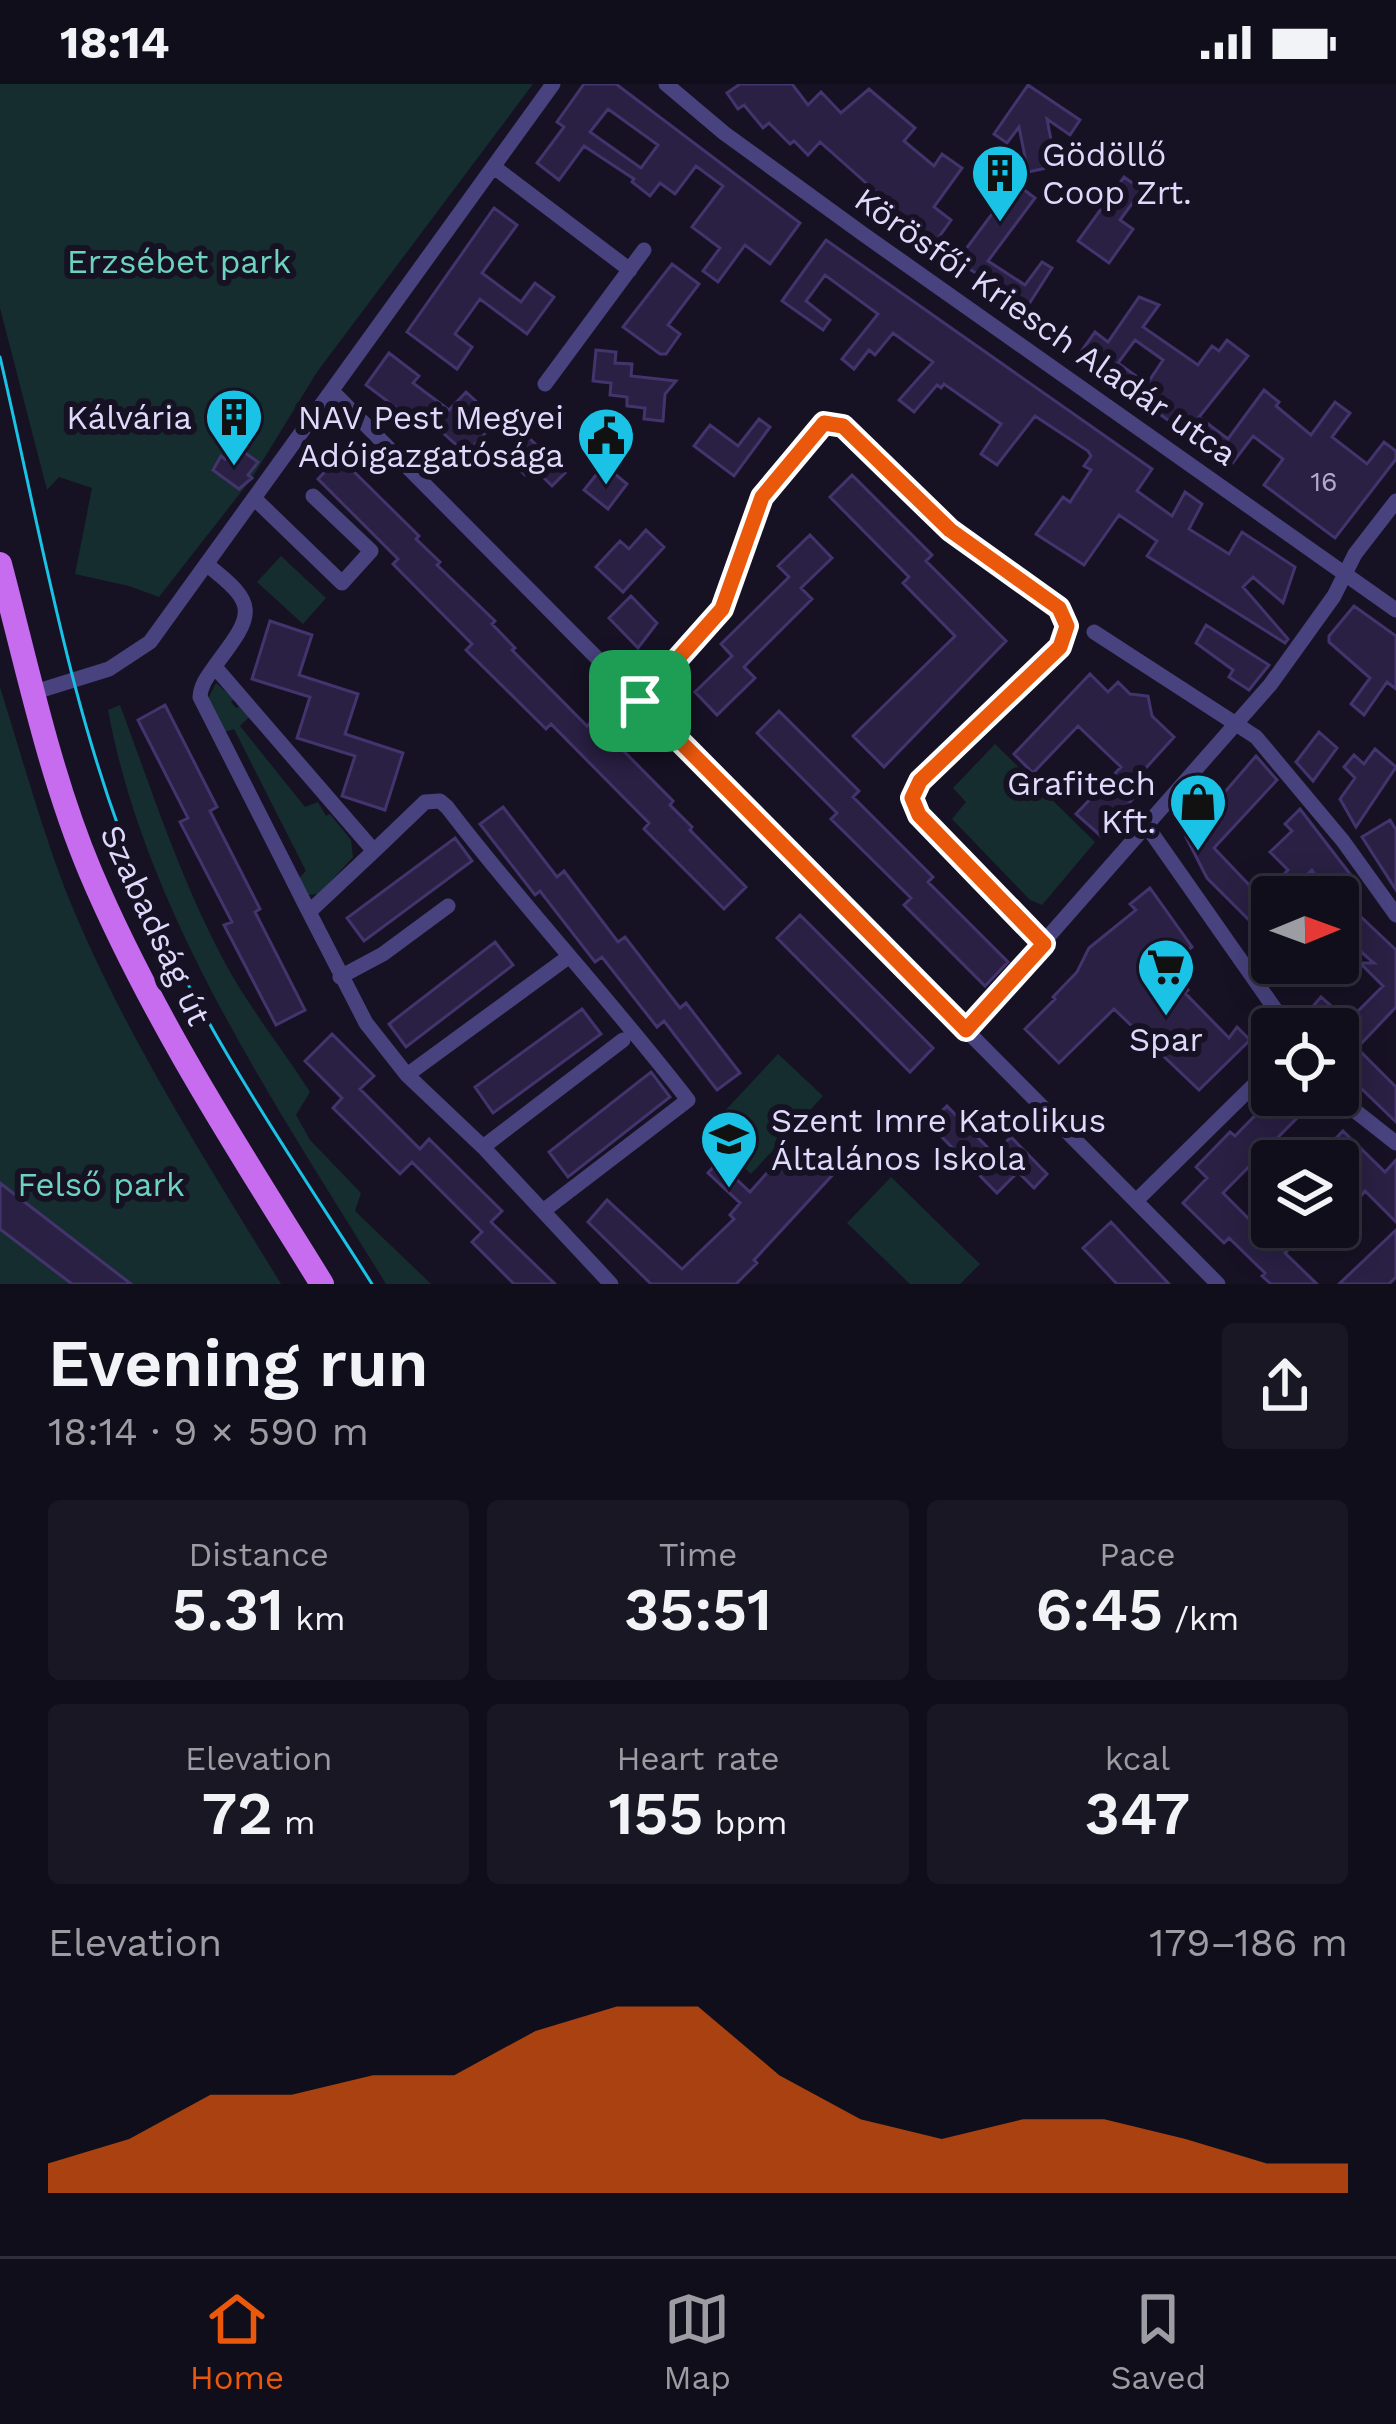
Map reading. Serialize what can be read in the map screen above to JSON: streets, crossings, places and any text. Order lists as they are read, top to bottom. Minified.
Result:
{"streets":{"main road":["Szabadság út"],"street":["Körösfői Kriesch Aladár utca"]},"parks":["Erzsébet park","Felső park"],"places":{"building":["Gödöllő Coop Zrt.","Kálvária"],"public building":["NAV Pest Megyei Adóigazgatósága"],"shop":["Grafitech Kft."],"supermarket":["Spar"],"school or university":["Szent Imre Katolikus Általános Iskola"]},"house_numbers":["16"],"north":"right","page":{"status":"18:14","heading":["Evening run","18:14 · 9 × 590 m"],"stats":[["Distance","5.31 km"],["Time","35:51"],["Pace","6:45 /km"],["Elevation","72 m"],["Heart rate","155 bpm"],["kcal","347"]],"chart":["Elevation","179–186 m"],"tabs":["Home","Map","Saved"]}}
